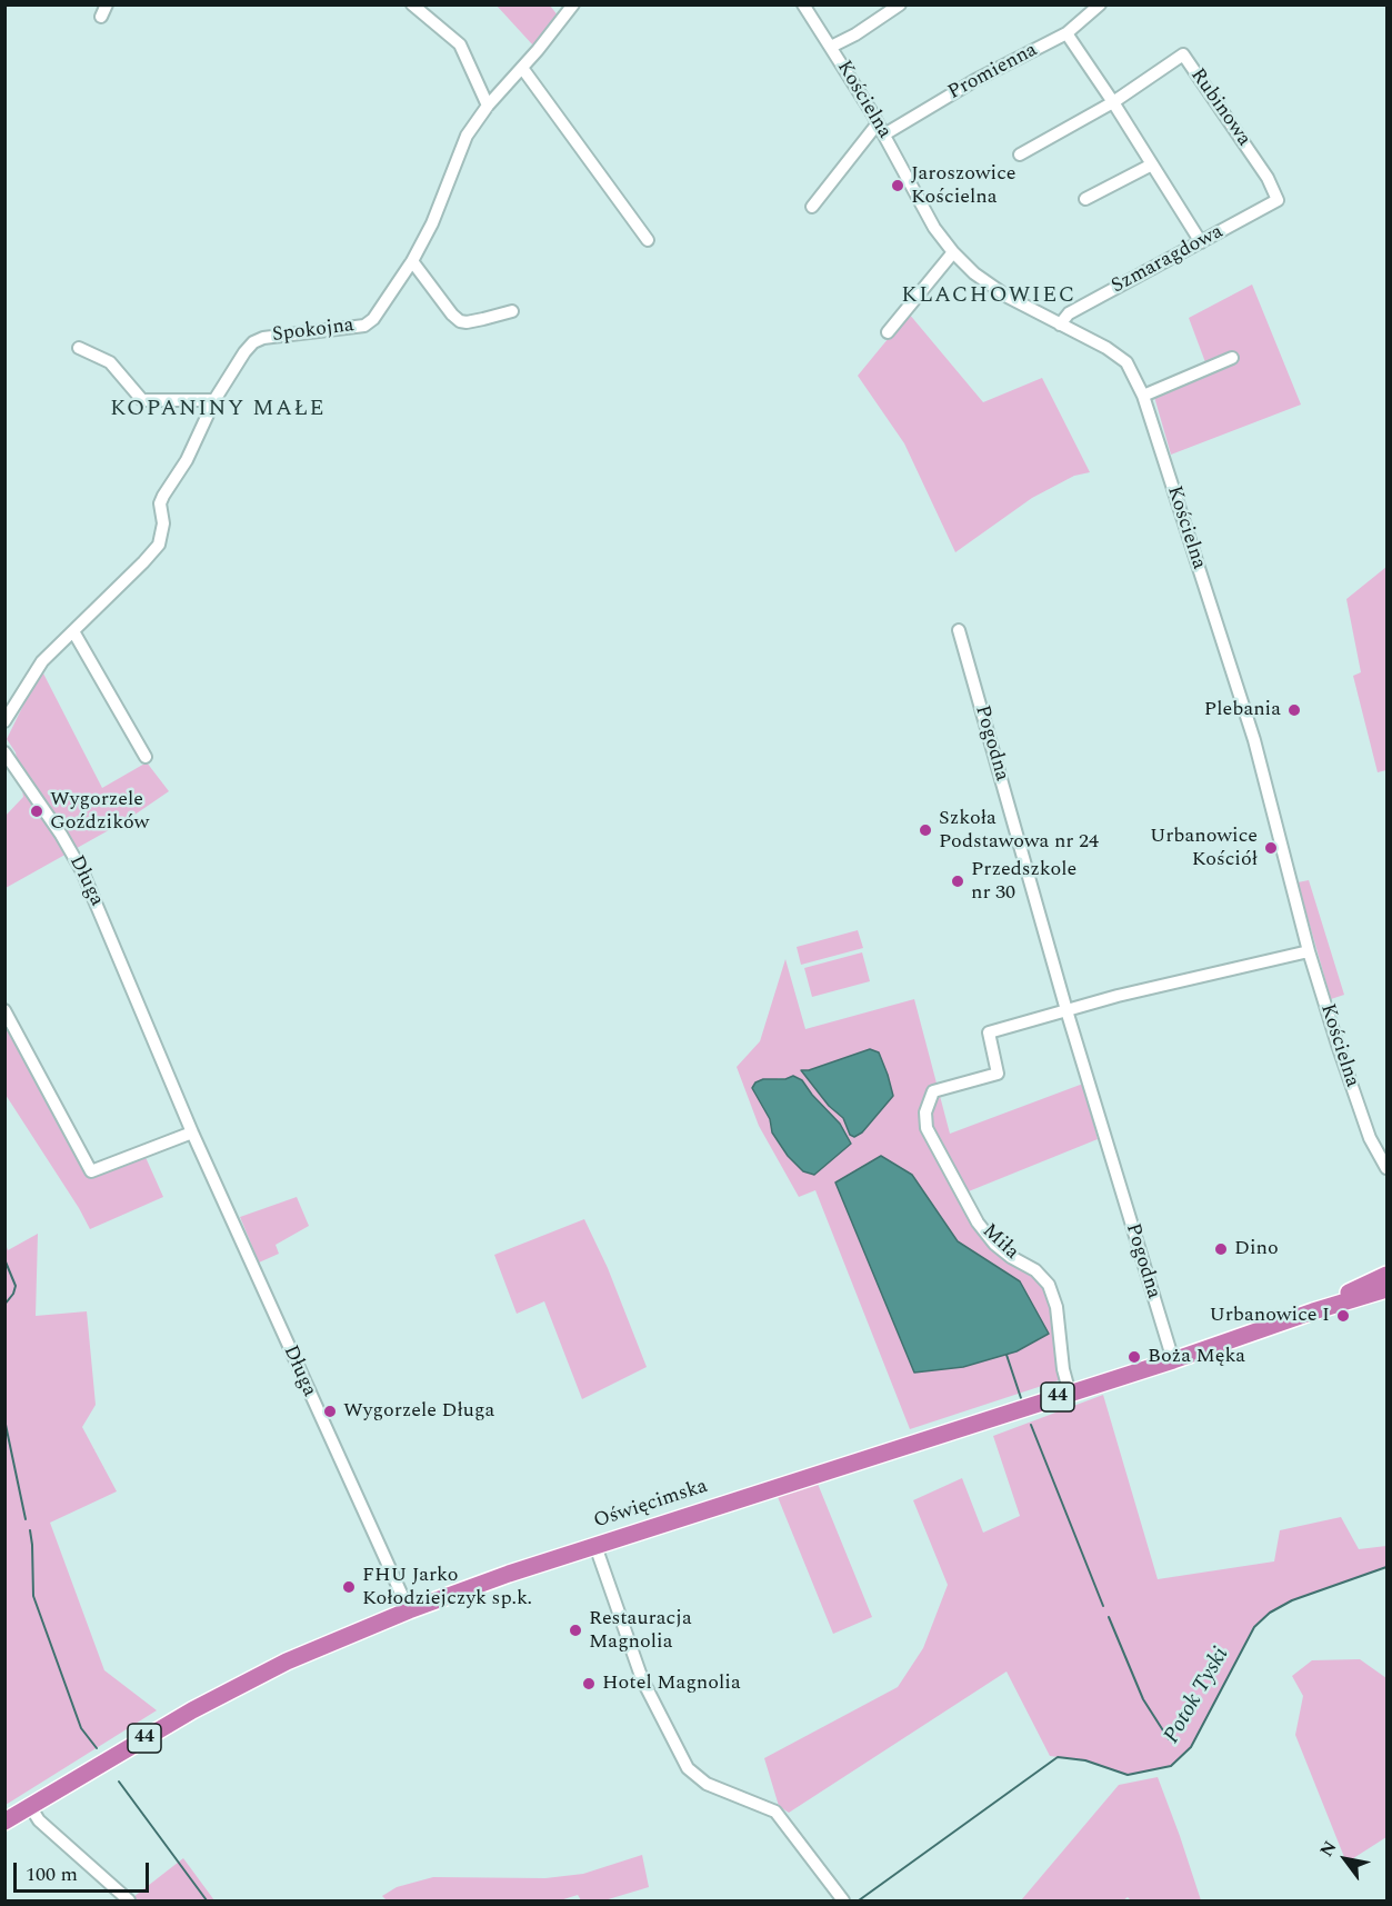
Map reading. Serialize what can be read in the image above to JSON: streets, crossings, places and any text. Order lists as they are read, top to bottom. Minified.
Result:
{"streets":{"highway":["44","Oświęcimska"],"street":["Promienna","Kościelna","Rubinowa","Szmaragdowa","Spokojna","Pogodna","Długa","Miła"]},"crossings":[["Promienna","Kościelna"],["Kościelna","Szmaragdowa"],["Rubinowa","Szmaragdowa"],["Pogodna","Miła"],["Pogodna","Oświęcimska"],["Długa","Oświęcimska"],["Miła","Oświęcimska"]],"districts":["KLACHOWIEC","KOPANINY MAŁE"],"water":["Potok Tyski"],"places":["Jaroszowice Kościelna","Plebania","Wygorzele Goździków","Szkoła Podstawowa nr 24","Urbanowice Kościół","Przedszkole nr 30","Dino","Urbanowice I","Boża Męka","Wygorzele Długa","FHU Jarko Kołodziejczyk sp.k.","Restauracja Magnolia","Hotel Magnolia"],"scale_bar":"100 m","north":"top left"}
